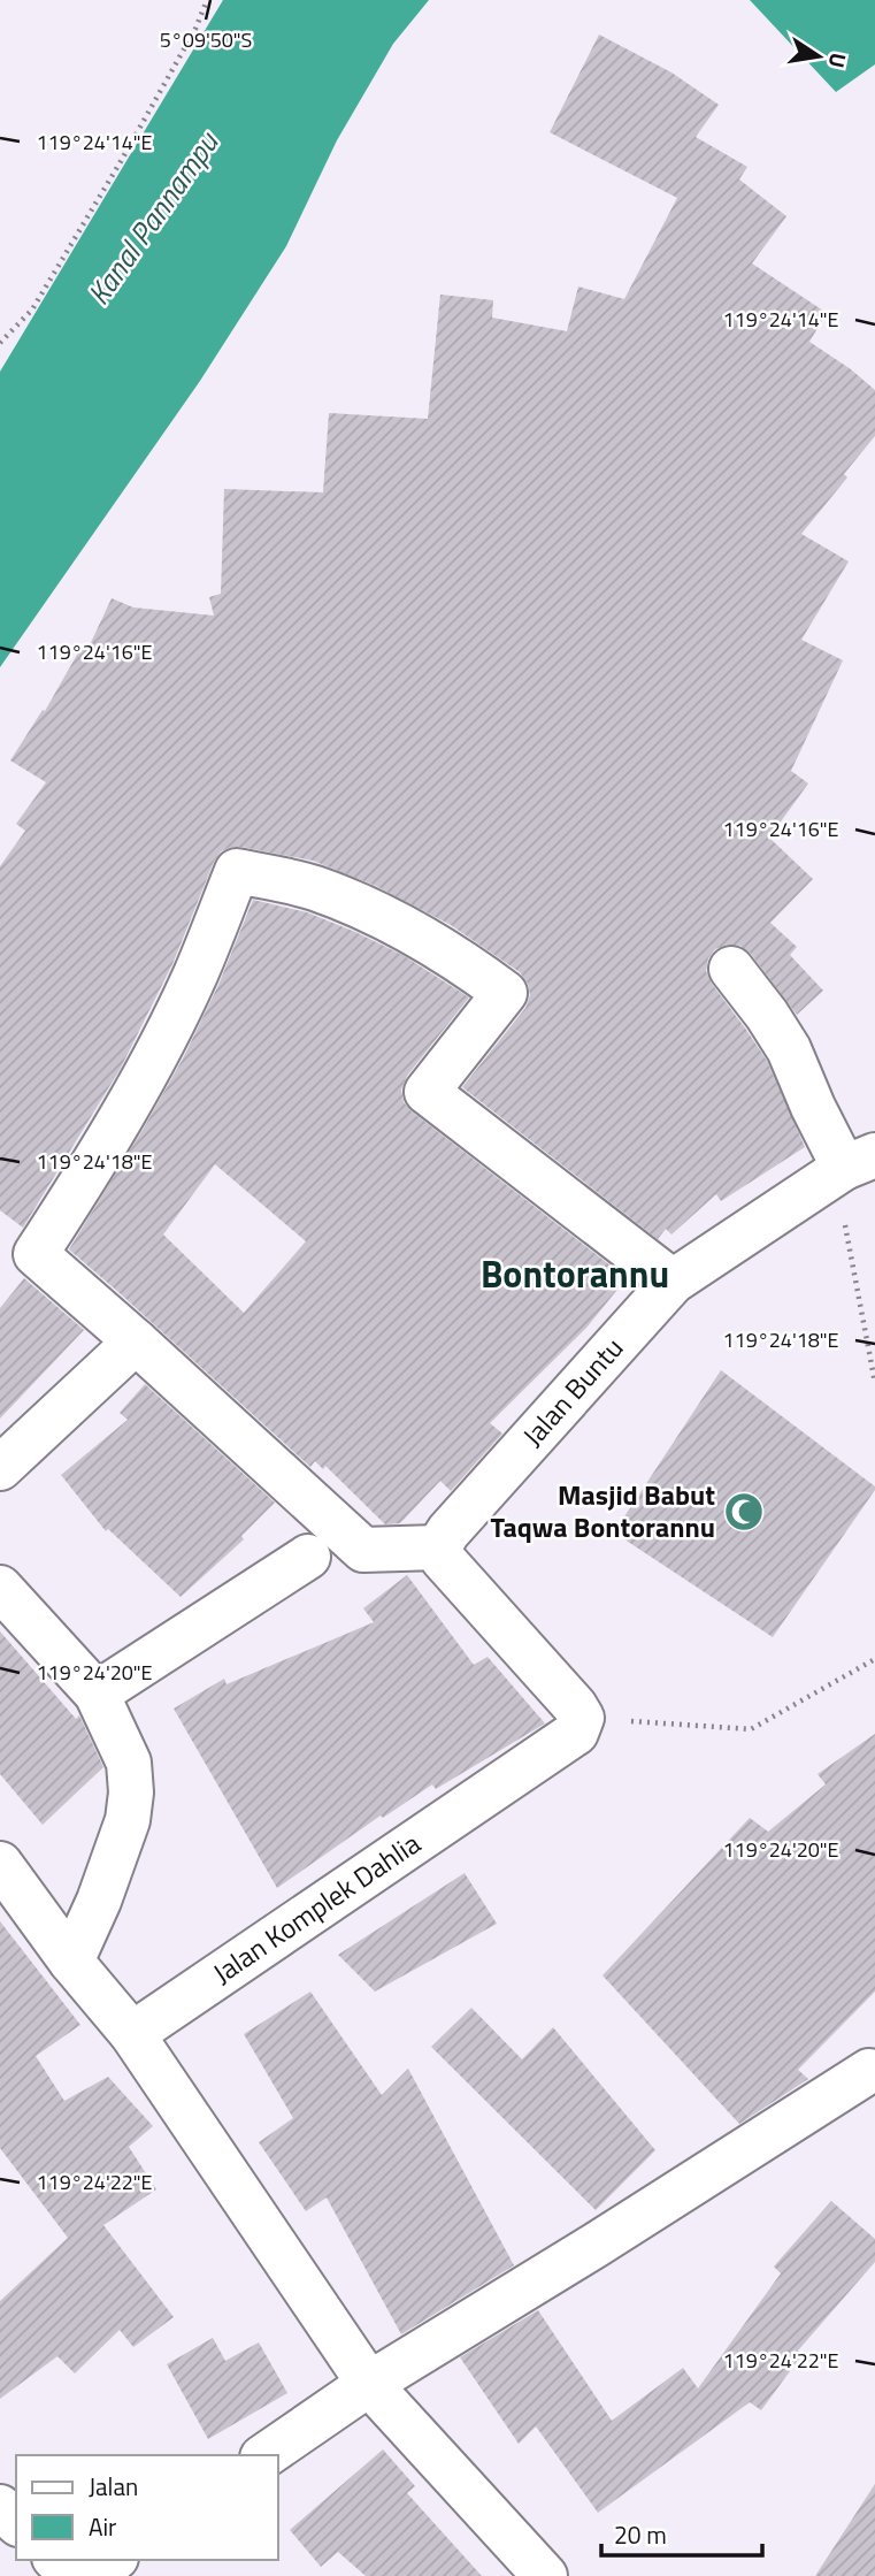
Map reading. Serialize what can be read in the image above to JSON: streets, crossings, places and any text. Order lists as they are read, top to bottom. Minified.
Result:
{"streets":{"street":["Jalan Buntu","Jalan Komplek Dahlia"]},"districts":["Bontorannu"],"water":["Kanal Pannampu"],"places":{"mosque":["Masjid Babut Taqwa Bontorannu"]},"legend":["Jalan","Air"],"scale_bar":"20 m","north":"right","coordinates":["5°09'50\"S","119°24'14\"E","119°24'16\"E","119°24'18\"E","119°24'20\"E","119°24'22\"E"]}
